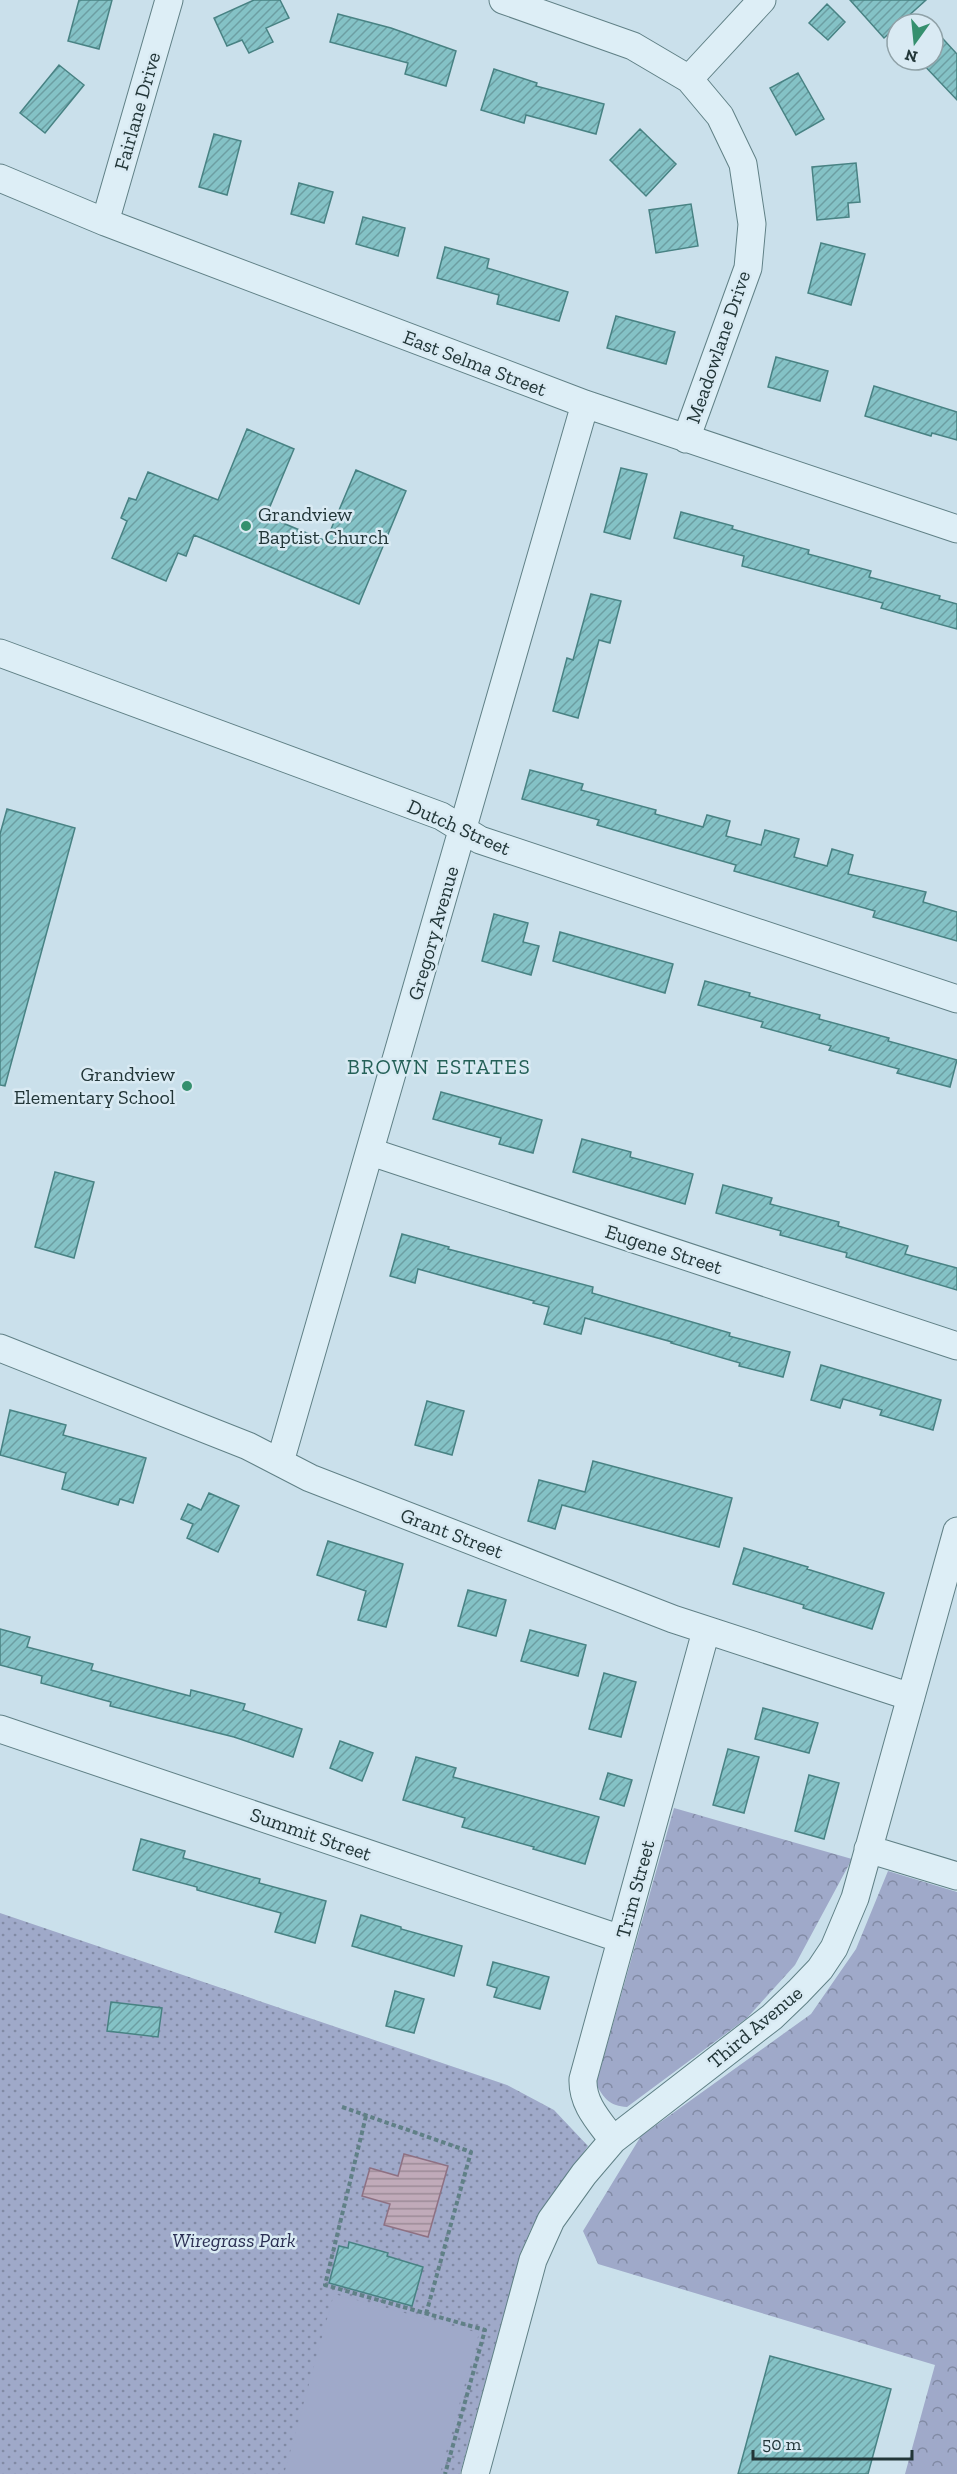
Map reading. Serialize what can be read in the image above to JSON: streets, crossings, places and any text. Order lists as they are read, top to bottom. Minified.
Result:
{"streets":{"street":["Fairlane Drive","Meadowlane Drive","East Selma Street","Dutch Street","Gregory Avenue","Eugene Street","Grant Street","Summit Street","Trim Street","Third Avenue"]},"crossings":[["Fairlane Drive","East Selma Street"],["Meadowlane Drive","East Selma Street"],["East Selma Street","Gregory Avenue"],["Dutch Street","Gregory Avenue"],["Gregory Avenue","Eugene Street"],["Gregory Avenue","Grant Street"],["Grant Street","Trim Street"],["Grant Street","Third Avenue"],["Summit Street","Trim Street"],["Trim Street","Third Avenue"]],"districts":["BROWN ESTATES"],"parks":["Wiregrass Park"],"places":["Grandview Baptist Church","Grandview Elementary School"],"scale_bar":"50 m","north":"bottom"}
